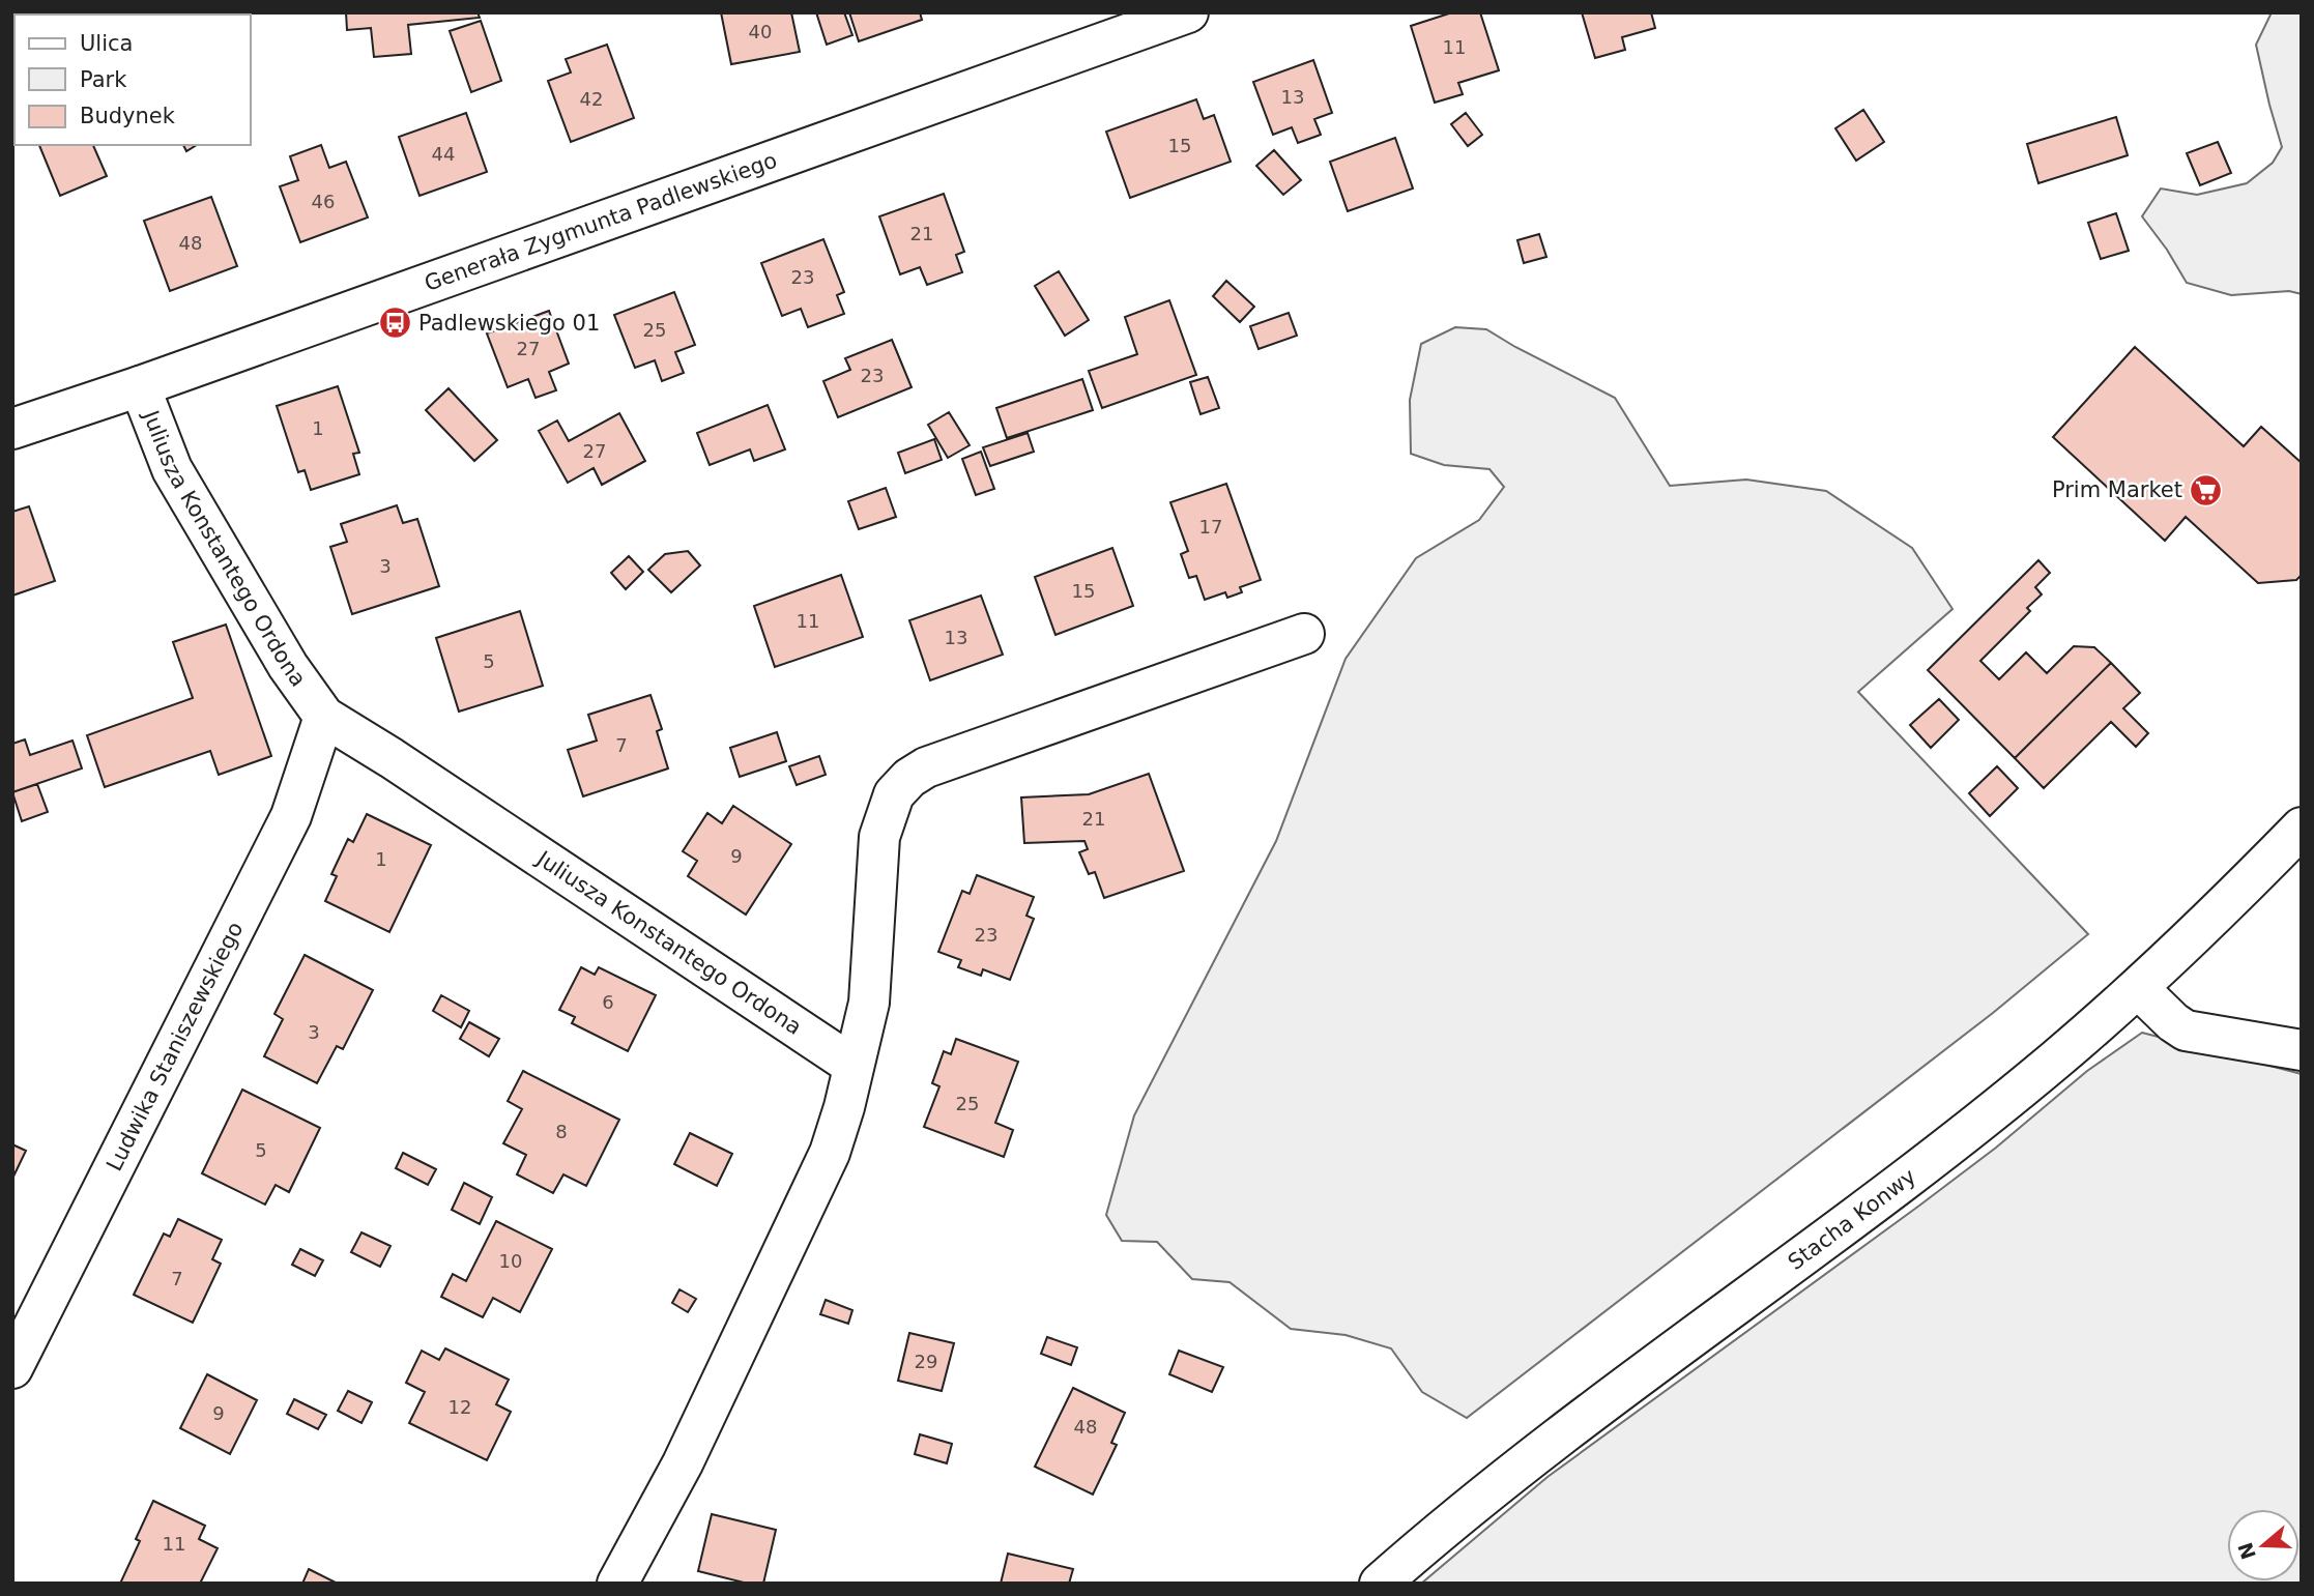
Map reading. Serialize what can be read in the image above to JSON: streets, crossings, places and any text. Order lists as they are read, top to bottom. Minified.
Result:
{"streets":{"street":["Generała Zygmunta Padlewskiego","Juliusza Konstantego Ordona","Ludwika Staniszewskiego","Stacha Konwy"]},"crossings":[["Generała Zygmunta Padlewskiego","Juliusza Konstantego Ordona"],["Juliusza Konstantego Ordona","Ludwika Staniszewskiego"]],"places":{"bus stop":["Padlewskiego 01"],"supermarket":["Prim Market"]},"house_numbers":["40","11","13","42","15","44","46","21","48","23","25","27","23","1","27","17","3","15","11","13","5","7","21","9","1","23","6","3","25","8","5","10","7","29","12","9","48","11"],"legend":["Ulica","Park","Budynek"],"north":"left"}
